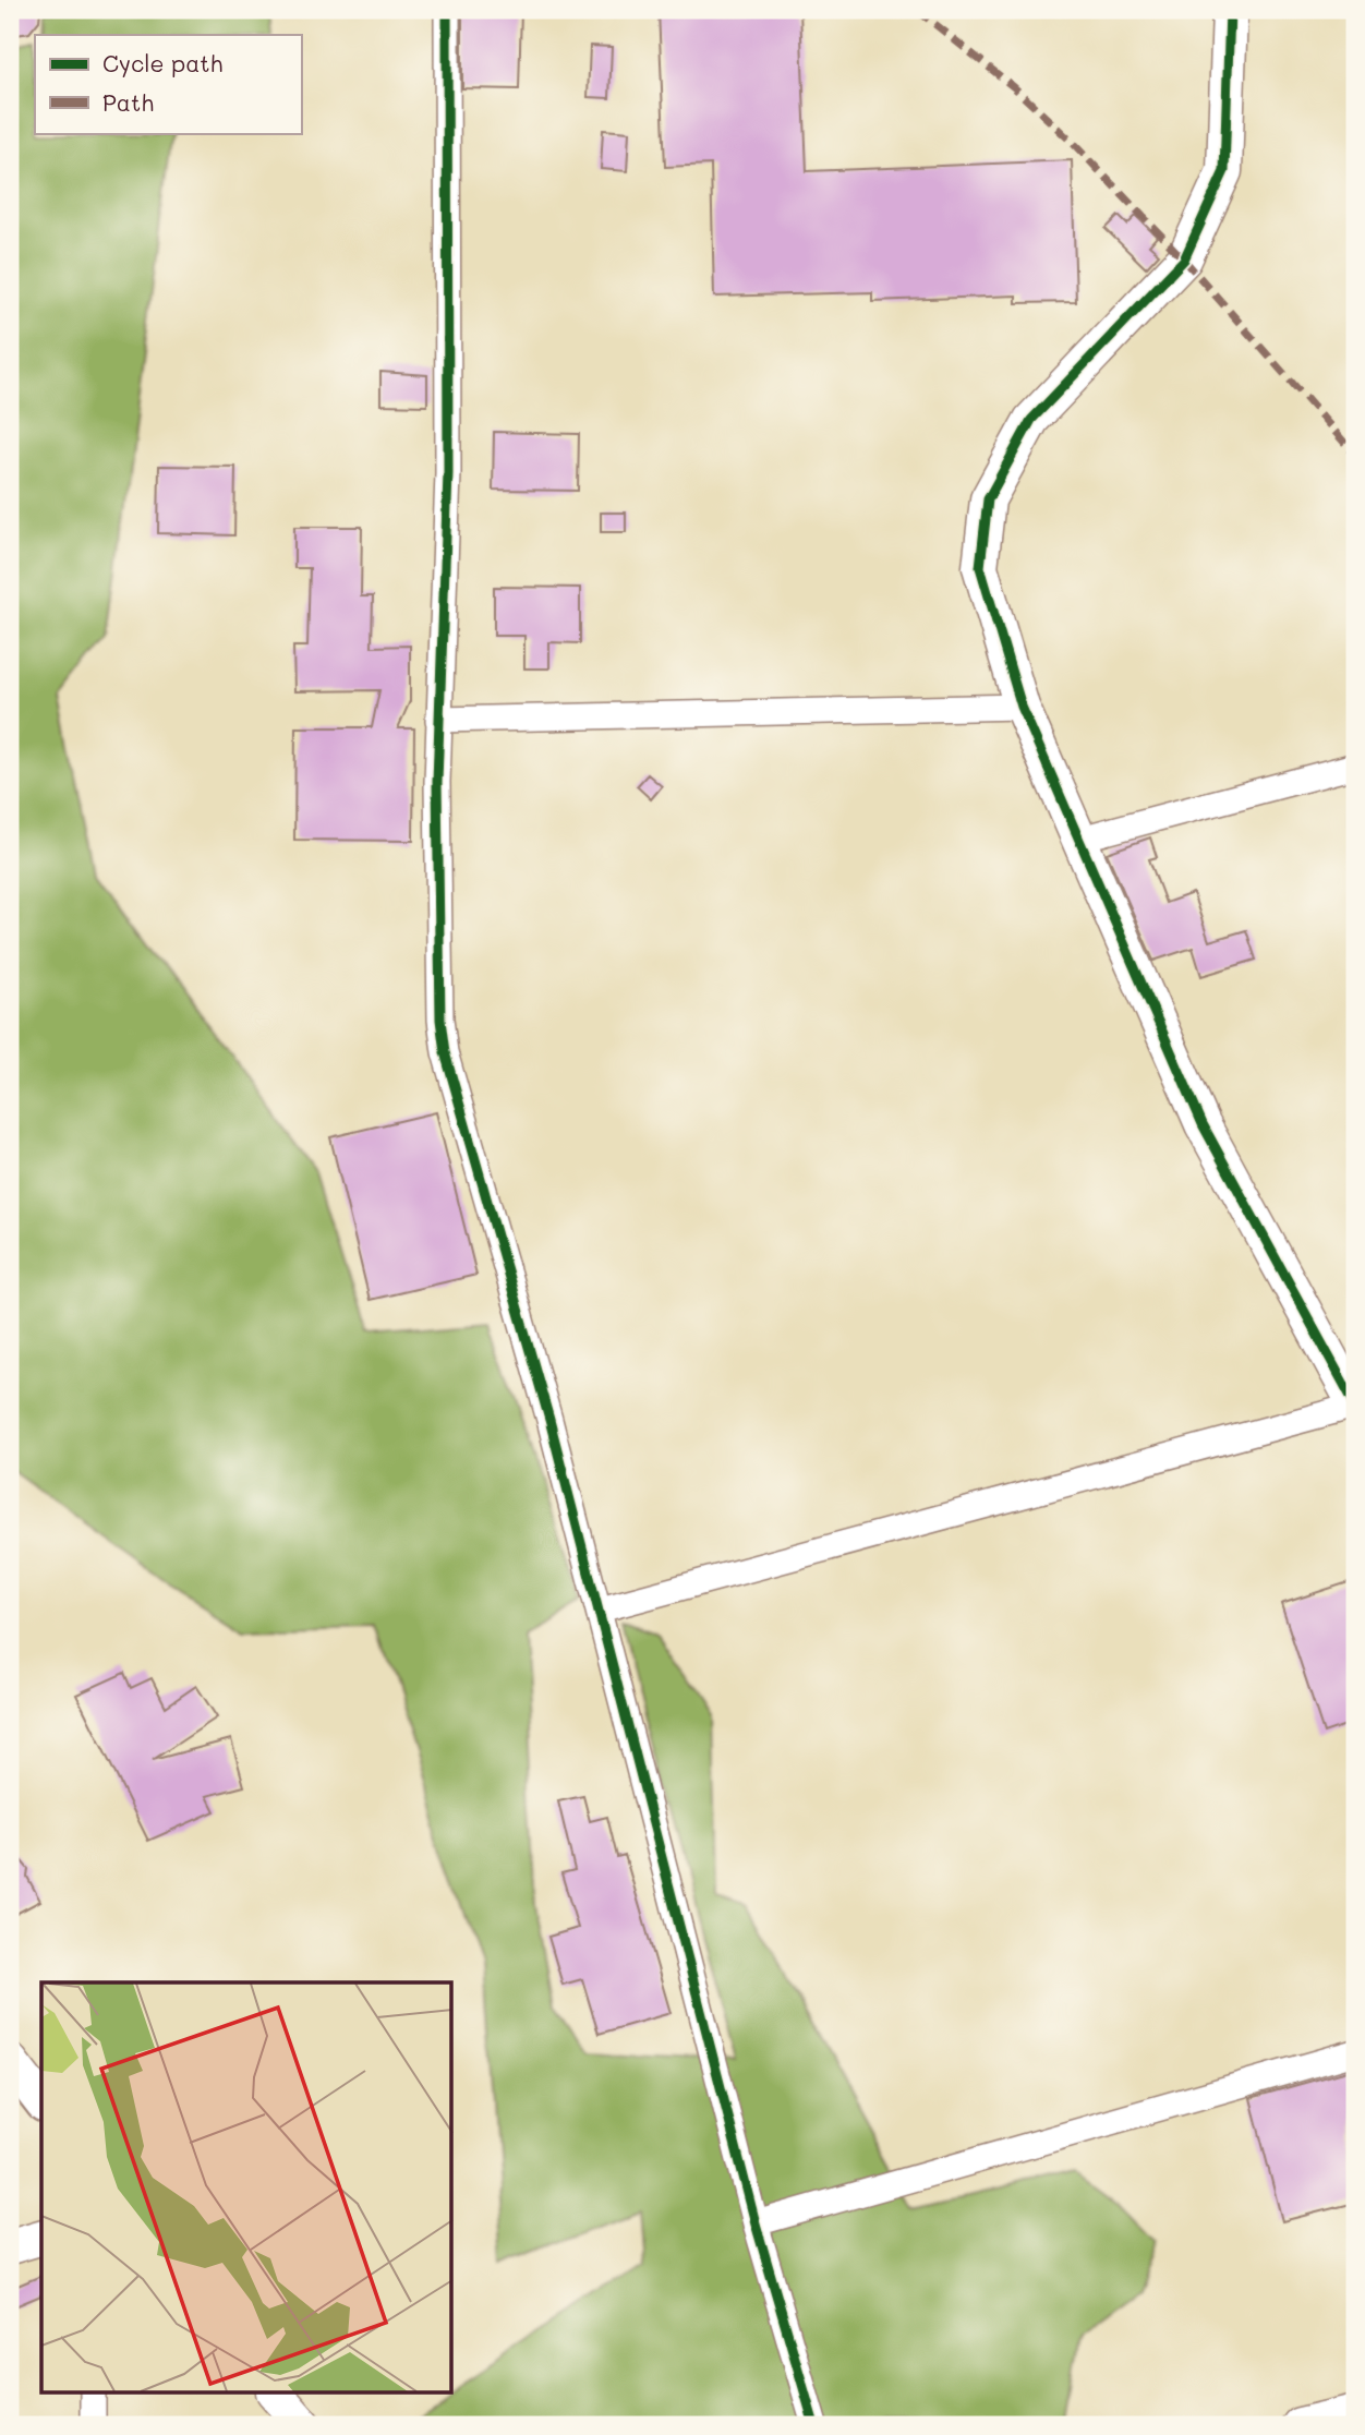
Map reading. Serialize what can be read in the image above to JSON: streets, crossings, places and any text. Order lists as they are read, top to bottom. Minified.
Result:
{"legend":["Cycle path","Path"]}
